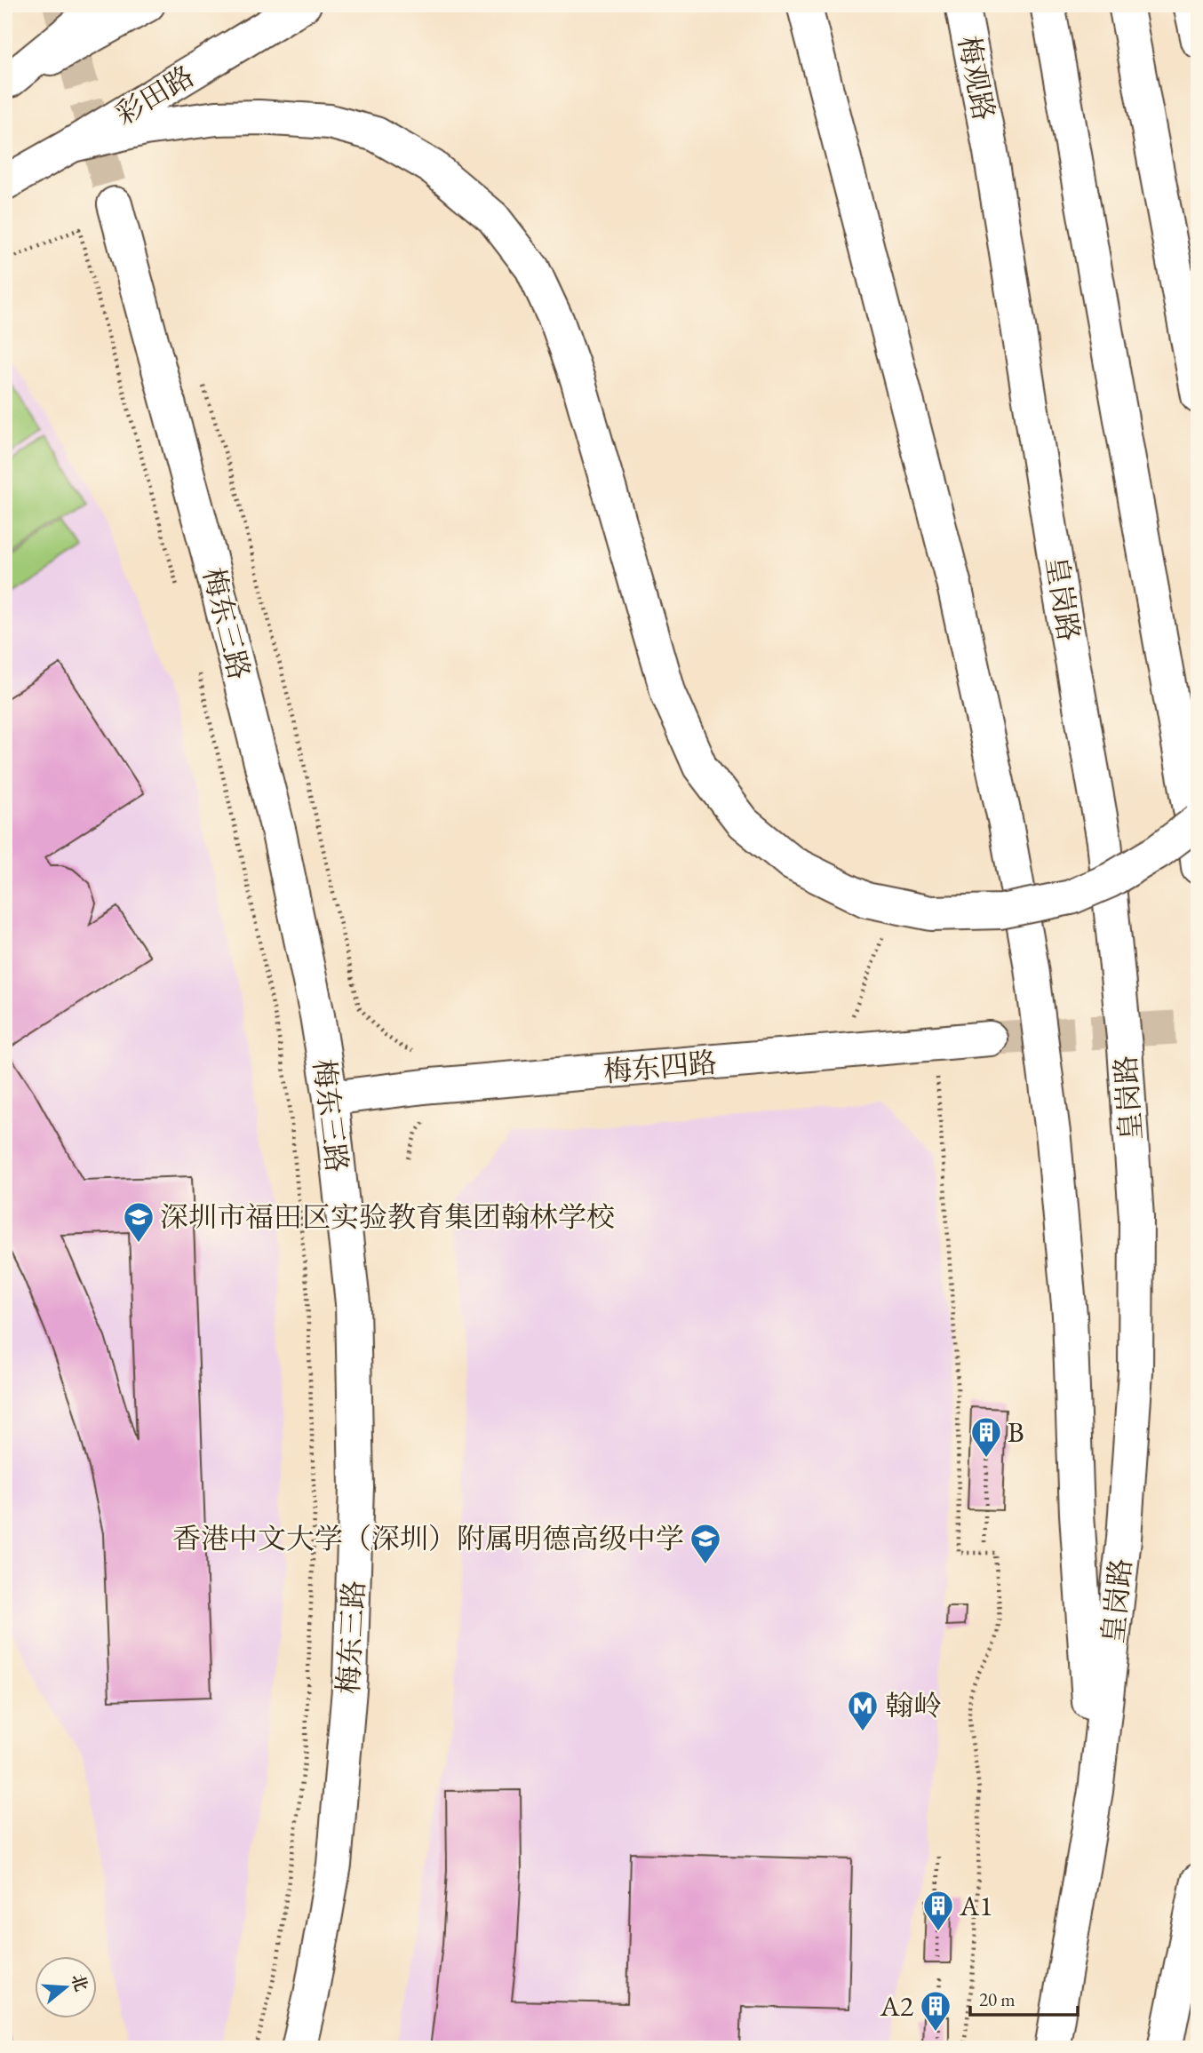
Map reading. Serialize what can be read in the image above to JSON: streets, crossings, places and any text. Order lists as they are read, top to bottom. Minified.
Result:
{"streets":{"main road":["梅观路","彩田路","皇岗路","梅东三路","梅东四路"]},"crossings":[["梅观路","皇岗路"],["梅东三路","梅东四路"]],"places":{"school or university":["深圳市福田区实验教育集团翰林学校","香港中文大学（深圳）附属明德高级中学"],"building":["B","A1","A2"],"metro station":["翰岭"]},"scale_bar":"20 m","north":"right"}
